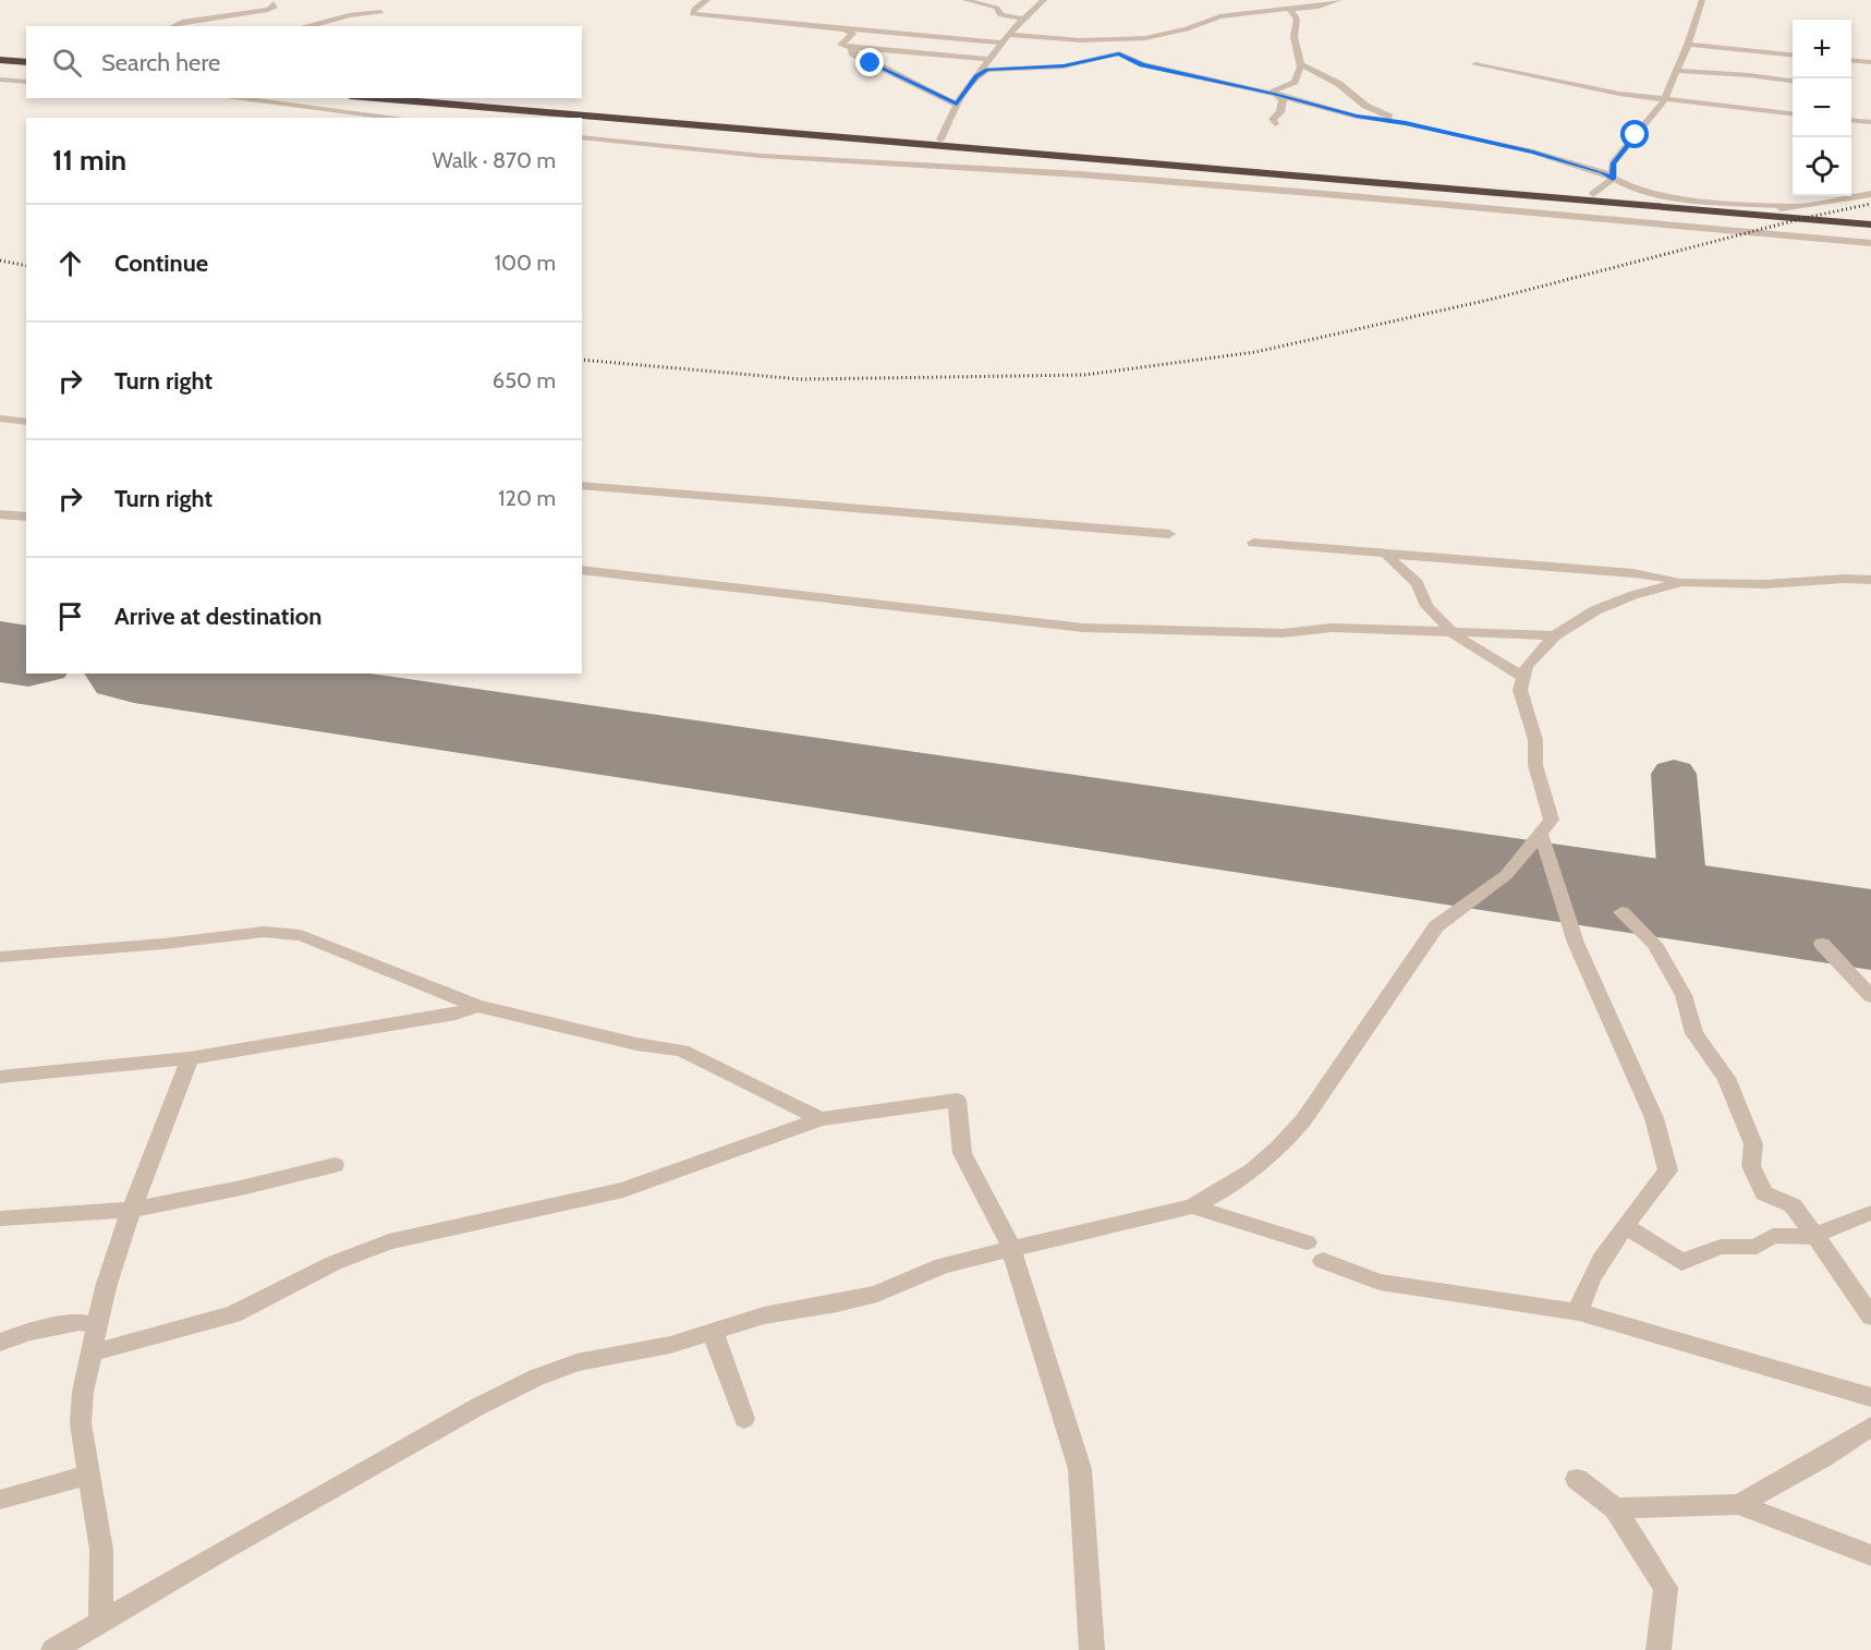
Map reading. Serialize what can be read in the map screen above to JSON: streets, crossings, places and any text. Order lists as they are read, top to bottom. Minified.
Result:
{"page":{"map_buttons":["+","−"],"search":"Search here","heading":["11 min","Walk · 870 m"],"list":[["Continue","100 m"],["Turn right","650 m"],["Turn right","120 m"],"Arrive at destination"]}}
